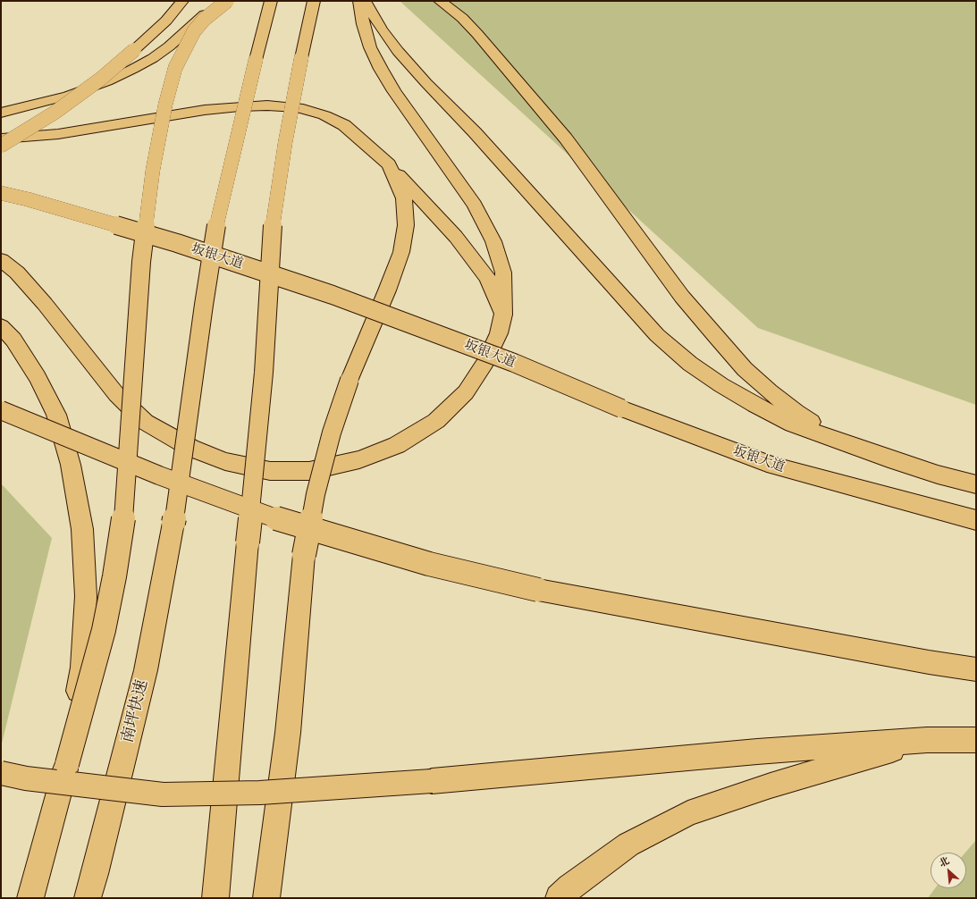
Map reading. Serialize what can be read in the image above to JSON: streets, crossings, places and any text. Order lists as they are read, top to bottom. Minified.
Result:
{"streets":{"main road":["坂银大道","南坪快速"]},"north":"top left"}
